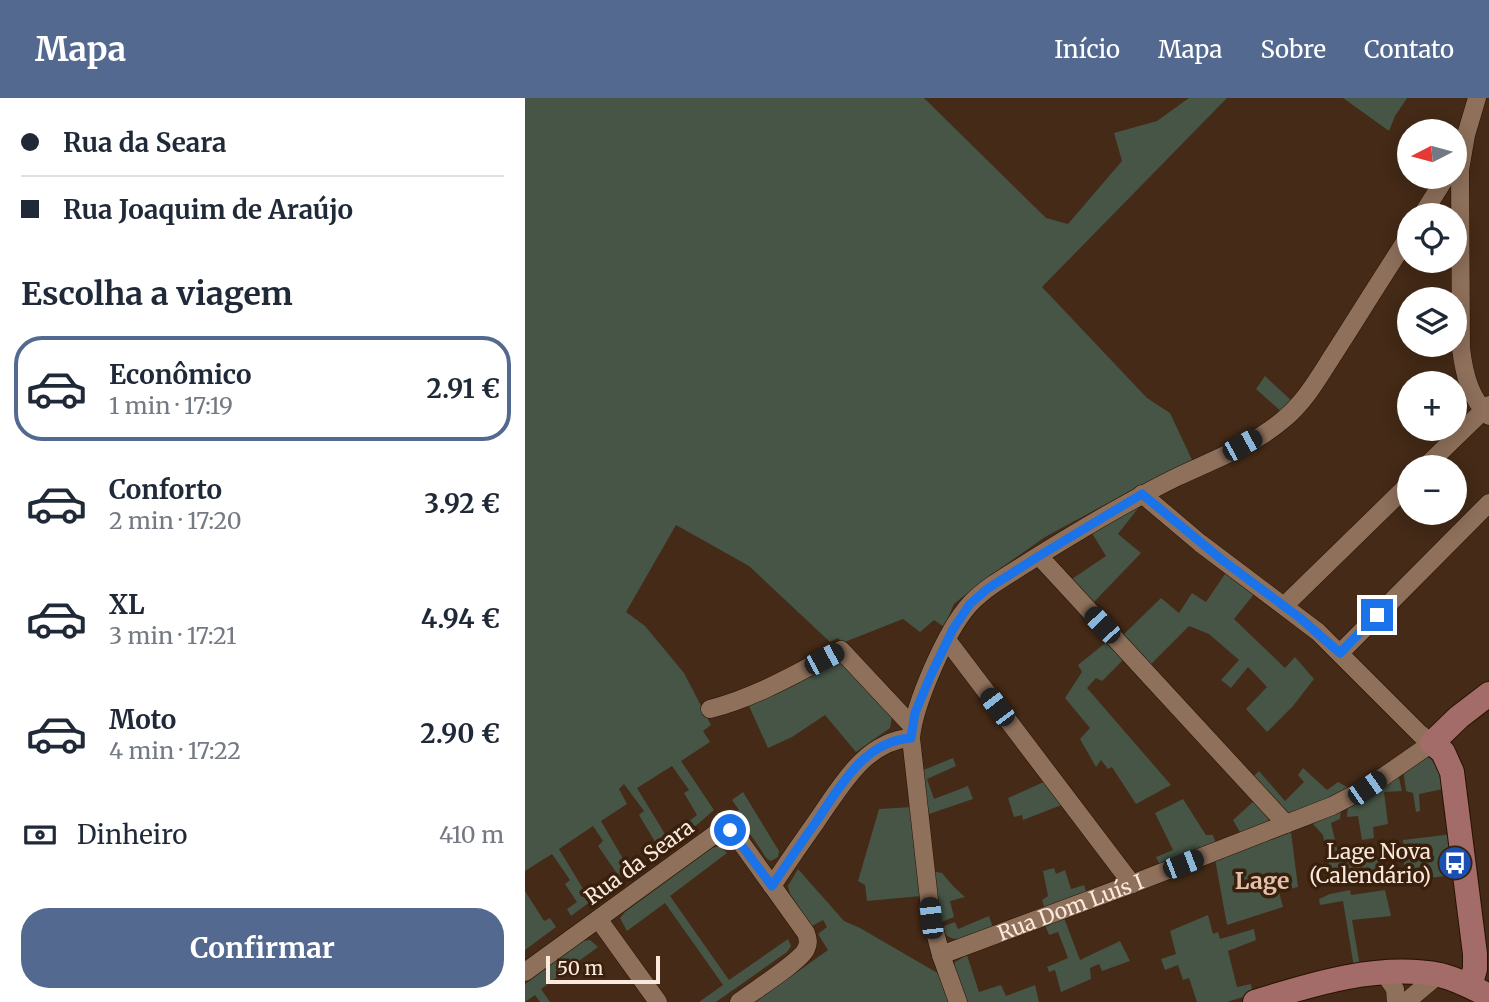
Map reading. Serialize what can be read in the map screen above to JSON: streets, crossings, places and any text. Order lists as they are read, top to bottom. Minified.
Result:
{"streets":{"street":["Rua da Seara","Rua Dom Luís I"]},"districts":["Lage"],"places":{"bus stop":["Lage Nova (Calendário)"]},"scale_bar":"50 m","north":"left","page":{"header":"Mapa","nav":["Início","Mapa","Sobre","Contato"],"banner":["Rua da Seara","Rua Joaquim de Araújo"],"map_buttons":["+","−"],"heading":"Escolha a viagem","list":[{"name":"Econômico","note":"1 min · 17:19","value":"2.91 €"},{"name":"Conforto","note":"2 min · 17:20","value":"3.92 €"},{"name":"XL","note":"3 min · 17:21","value":"4.94 €"},{"name":"Moto","note":"4 min · 17:22","value":"2.90 €"}],"pay":["Dinheiro","410 m"],"buttons":"Confirmar","scale":"50 m"}}
